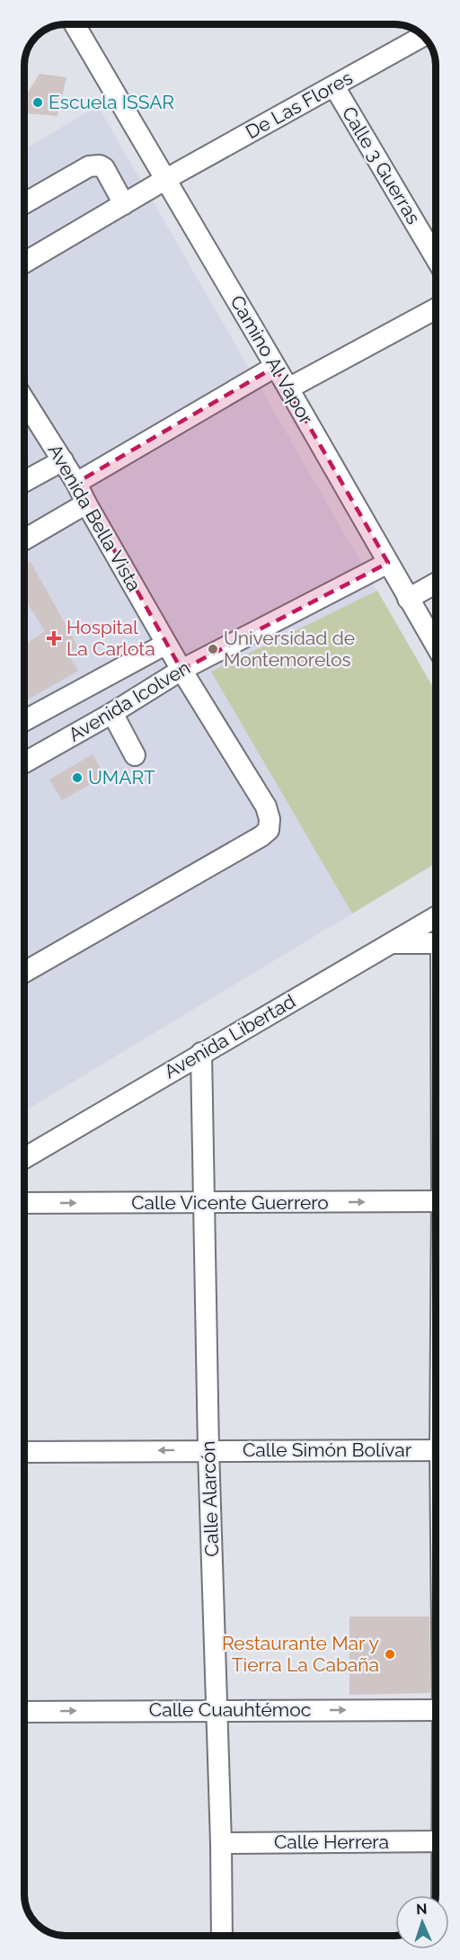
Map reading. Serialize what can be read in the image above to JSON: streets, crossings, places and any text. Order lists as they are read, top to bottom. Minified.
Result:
{"streets":{"street":["De Las Flores","Calle 3 Guerras","Camino Al Vapor","Avenida Bella Vista","Avenida Icolven","Avenida Libertad","Calle Vicente Guerrero","Calle Simón Bolívar","Calle Alarcón","Calle Cuauhtémoc","Calle Herrera"]},"crossings":[["De Las Flores","Calle 3 Guerras"],["De Las Flores","Camino Al Vapor"],["Camino Al Vapor","Avenida Icolven"],["Avenida Bella Vista","Avenida Icolven"],["Avenida Libertad","Calle Alarcón"],["Calle Vicente Guerrero","Calle Alarcón"],["Calle Simón Bolívar","Calle Alarcón"],["Calle Alarcón","Calle Cuauhtémoc"],["Calle Alarcón","Calle Herrera"]],"one_way":["Calle Vicente Guerrero","Calle Simón Bolívar","Calle Cuauhtémoc"],"places":{"other":["Escuela ISSAR","Universidad de Montemorelos","UMART","Restaurante Mar y Tierra La Cabaña"],"health":["Hospital La Carlota"]},"north":"top"}
